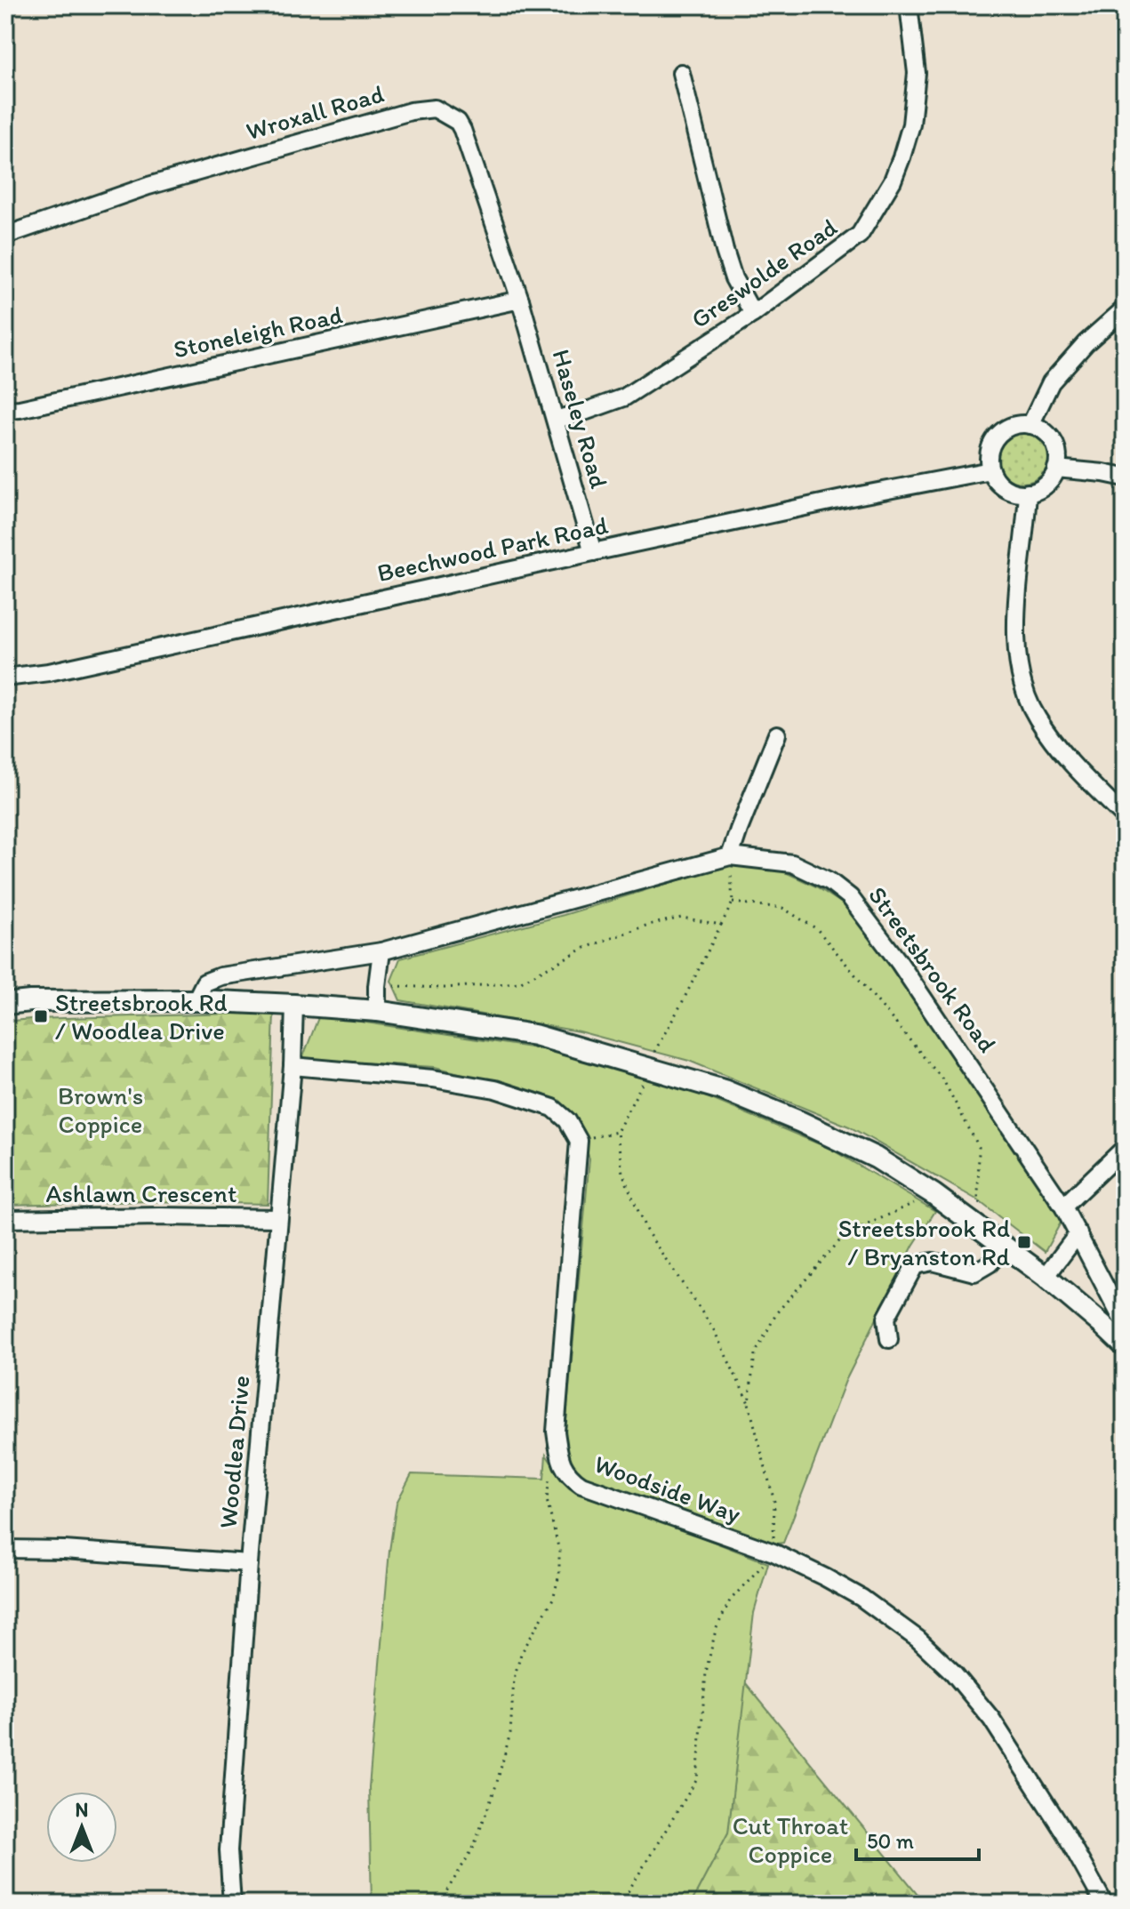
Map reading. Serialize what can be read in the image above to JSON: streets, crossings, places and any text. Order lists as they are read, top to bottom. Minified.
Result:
{"streets":{"street":["Wroxall Road","Greswolde Road","Stoneleigh Road","Haseley Road","Beechwood Park Road","Streetsbrook Road","Ashlawn Crescent","Woodlea Drive","Woodside Way"]},"crossings":[["Wroxall Road","Stoneleigh Road"],["Wroxall Road","Haseley Road"],["Greswolde Road","Haseley Road"],["Stoneleigh Road","Haseley Road"],["Haseley Road","Beechwood Park Road"],["Ashlawn Crescent","Woodlea Drive"]],"parks":["Brown's Coppice","Cut Throat Coppice"],"places":{"transit":["Streetsbrook Rd / Woodlea Drive","Streetsbrook Rd / Bryanston Rd"]},"scale_bar":"50 m","north":"top"}
